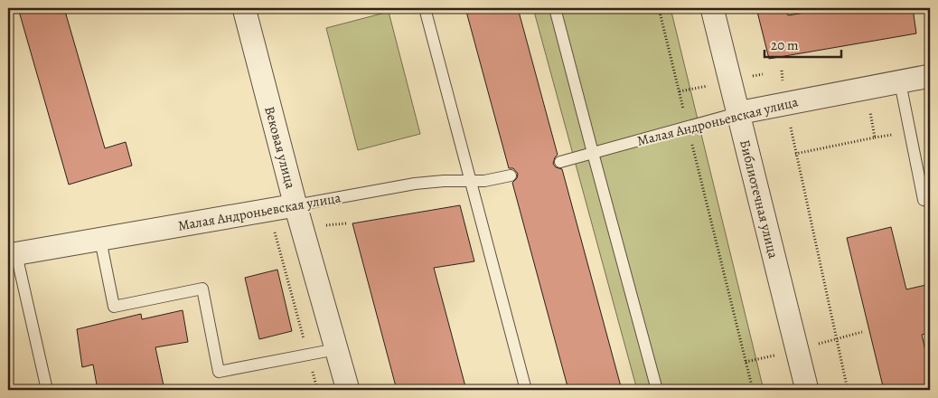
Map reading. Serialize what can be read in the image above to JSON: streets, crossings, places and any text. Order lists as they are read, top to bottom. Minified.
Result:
{"streets":{"street":["Малая Андроньевская улица","Вековая улица","Библиотечная улица"]},"crossings":[["Малая Андроньевская улица","Вековая улица"],["Малая Андроньевская улица","Библиотечная улица"]],"scale_bar":"20 m"}
